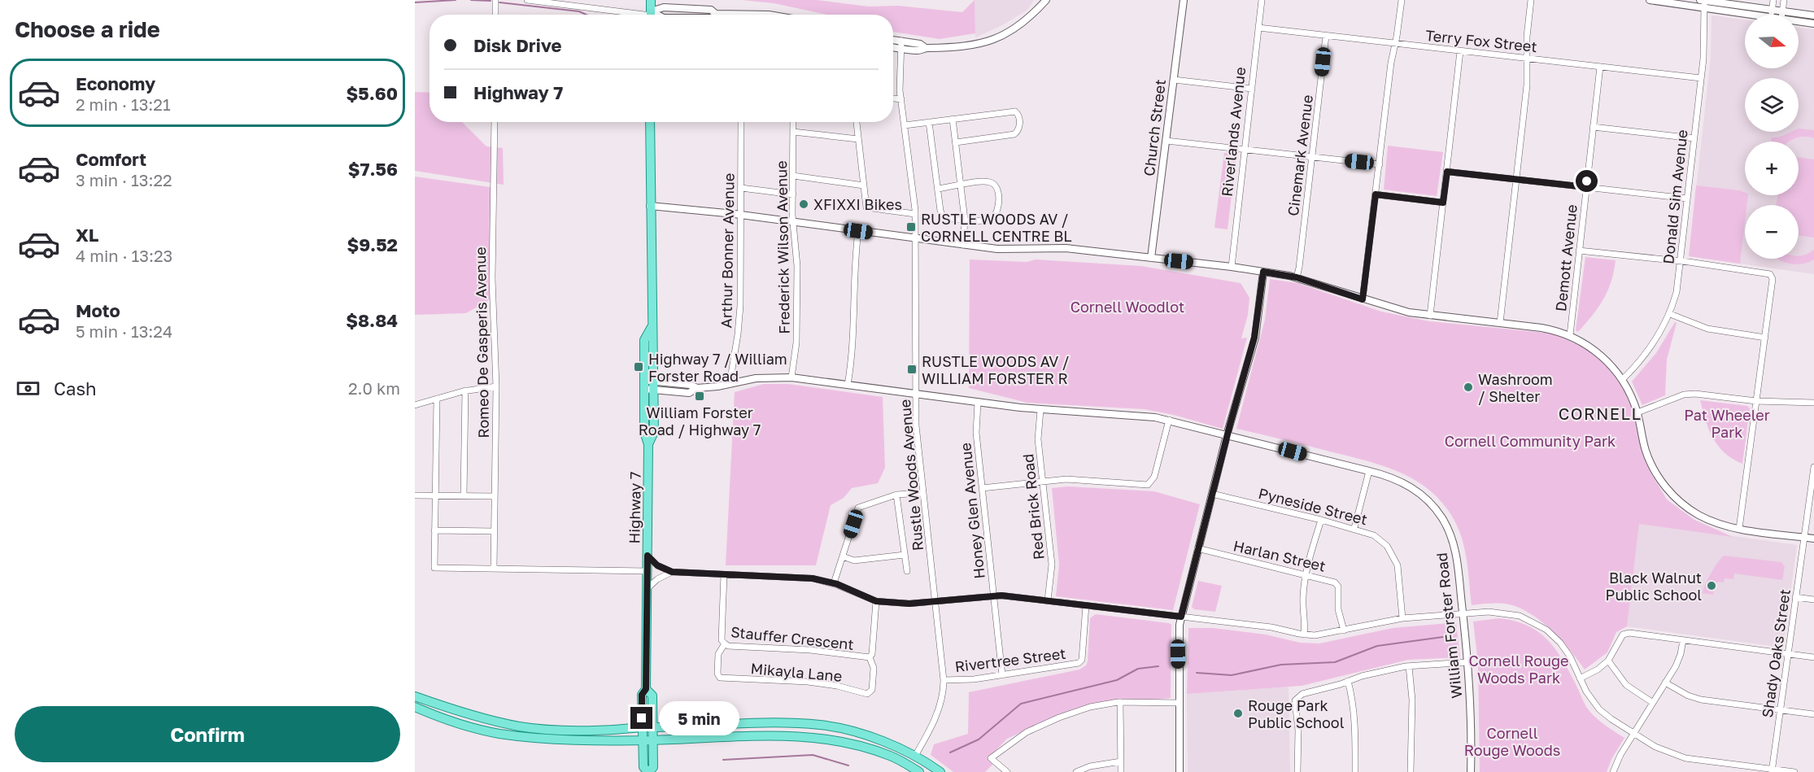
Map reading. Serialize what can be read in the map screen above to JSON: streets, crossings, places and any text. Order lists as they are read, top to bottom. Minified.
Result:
{"streets":{"main road":["Highway 7"],"street":["Terry Fox Street","Church Street","Riverlands Avenue","Cinemark Avenue","Donald Sim Avenue","Frederick Wilson Avenue","Arthur Bonner Avenue","Demott Avenue","Romeo De Gasperis Avenue","Rustle Woods Avenue","Pyneside Street","Red Brick Road","Honey Glen Avenue","Harlan Street","William Forster Road","Stauffer Crescent","Shady Oaks Street","Rivertree Street","Mikayla Lane"]},"crossings":[["Terry Fox Street","Riverlands Avenue"],["Terry Fox Street","Cinemark Avenue"],["Terry Fox Street","Donald Sim Avenue"],["Terry Fox Street","Demott Avenue"],["Frederick Wilson Avenue","William Forster Road"],["Arthur Bonner Avenue","William Forster Road"],["Rustle Woods Avenue","William Forster Road"],["Rustle Woods Avenue","Rivertree Street"],["Red Brick Road","William Forster Road"],["Highway 7","William Forster Road"],["Honey Glen Avenue","William Forster Road"],["Honey Glen Avenue","Rivertree Street"],["Stauffer Crescent","Mikayla Lane"]],"districts":["CORNELL"],"parks":["Cornell Woodlot","Pat Wheeler Park","Cornell Community Park","Cornell Rouge Woods Park","Cornell Rouge Woods"],"places":{"other":["XFIXXI Bikes","Washroom / Shelter","Black Walnut Public School","Rouge Park Public School"],"transit":["RUSTLE WOODS AV / CORNELL CENTRE BL","Highway 7 / William Forster Road","RUSTLE WOODS AV / WILLIAM FORSTER R","William Forster Road / Highway 7"]},"north":"right","page":{"heading":"Choose a ride","map_buttons":["+","−"],"banner":["Disk Drive","Highway 7"],"list":[{"name":"Economy","note":"2 min · 13:21","value":"$5.60"},{"name":"Comfort","note":"3 min · 13:22","value":"$7.56"},{"name":"XL","note":"4 min · 13:23","value":"$9.52"},{"name":"Moto","note":"5 min · 13:24","value":"$8.84"}],"pay":["Cash","2.0 km"],"buttons":"Confirm","bubble":"5 min"}}
